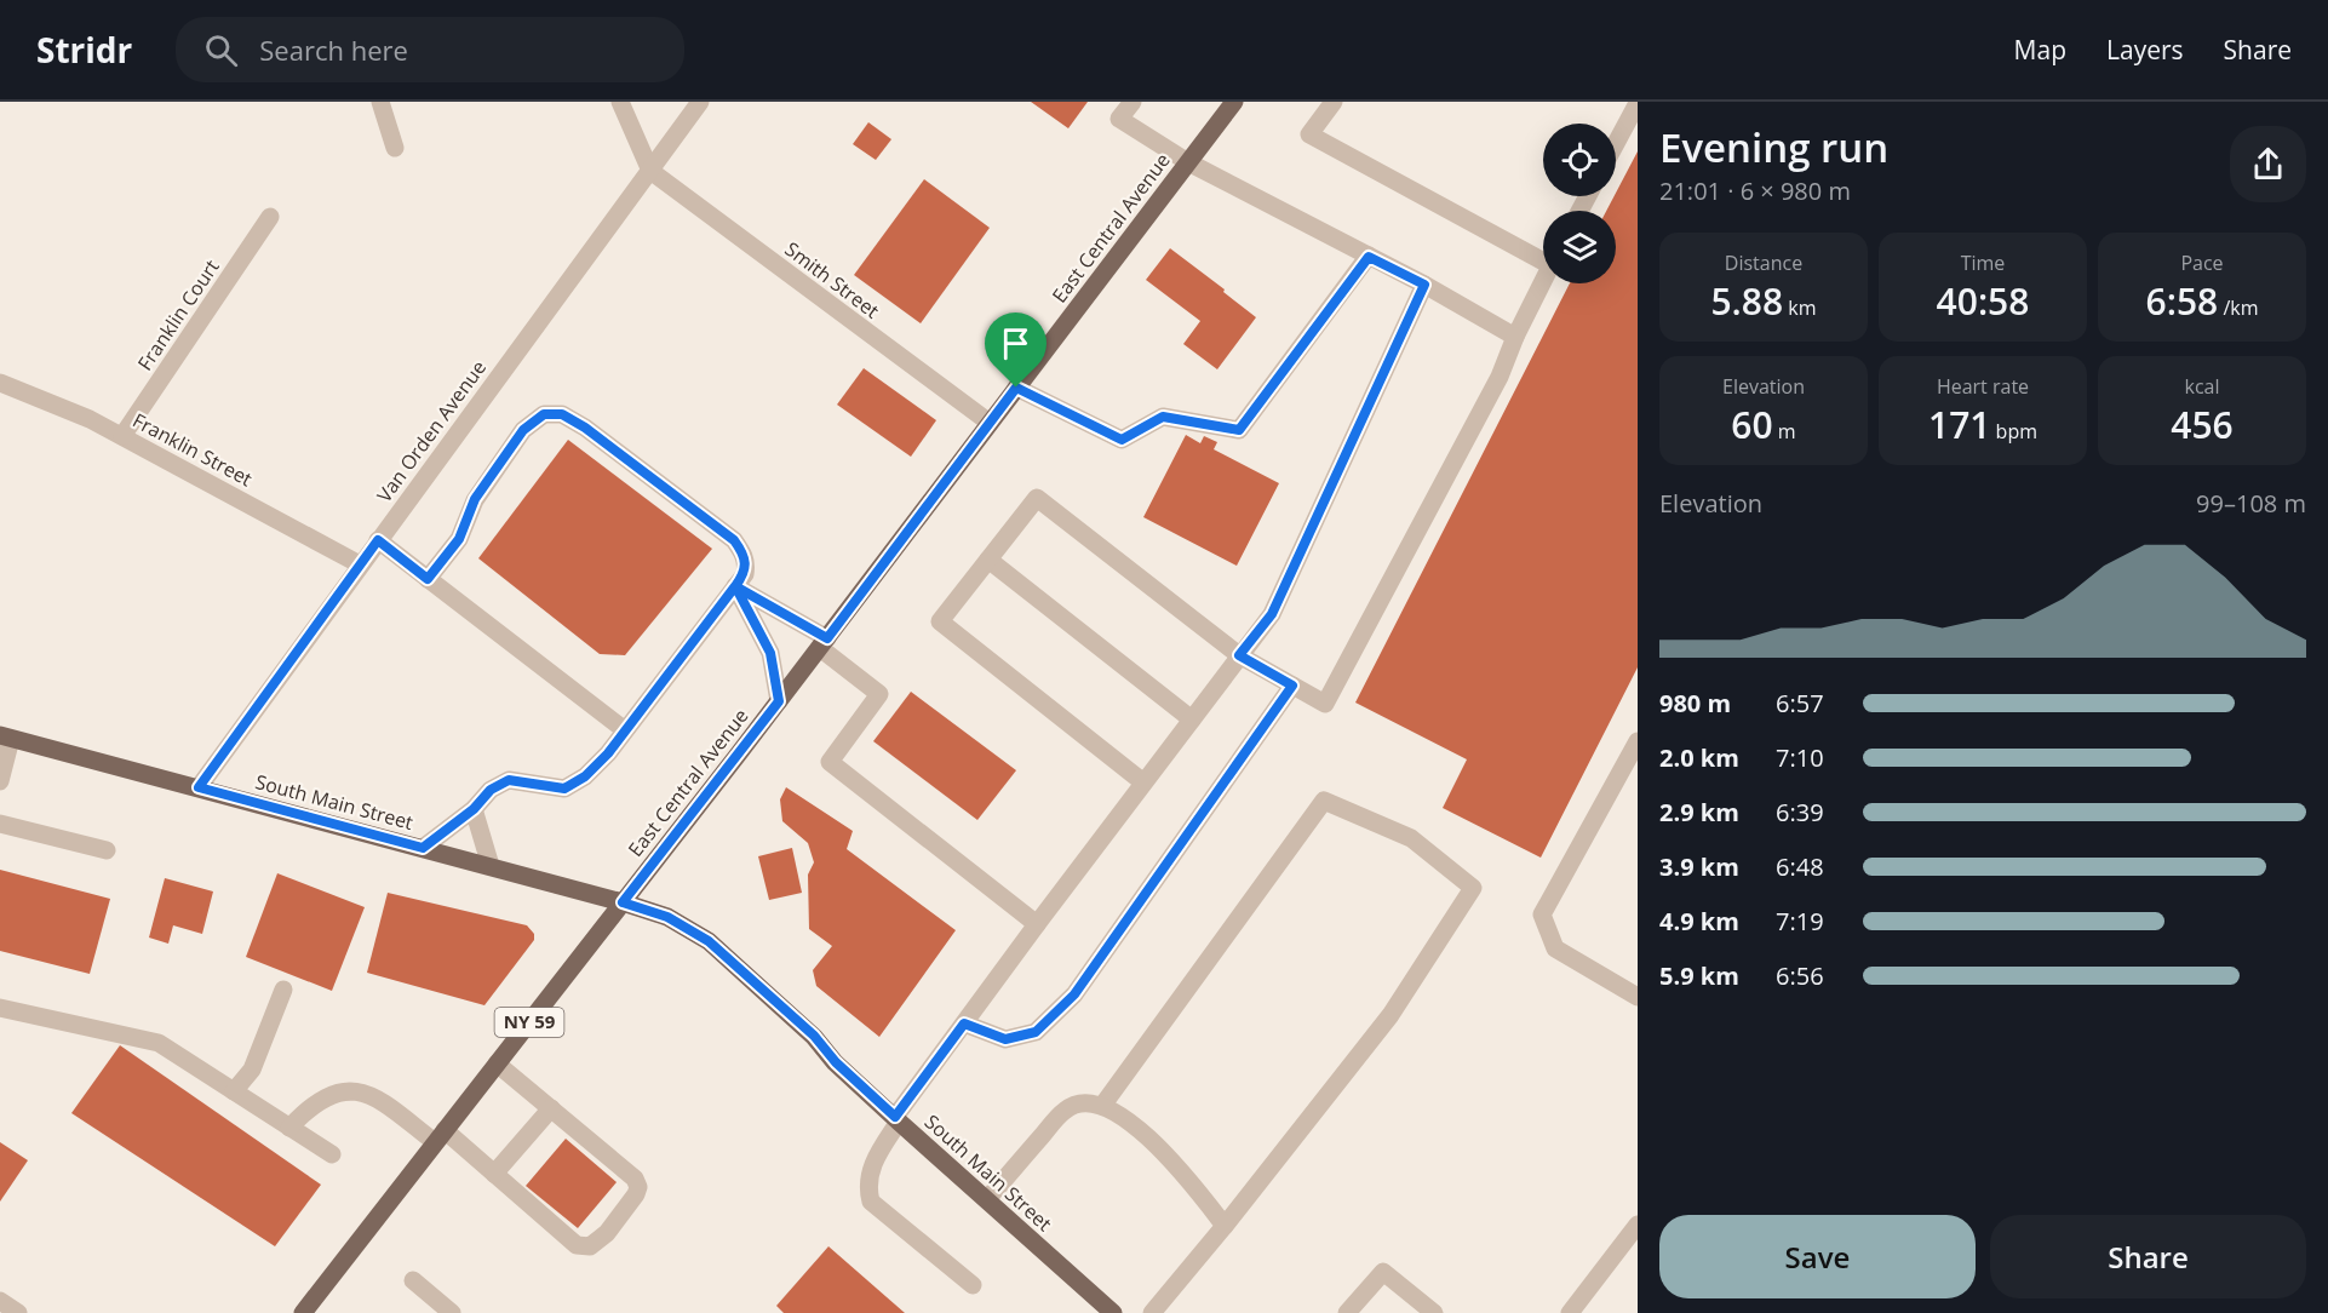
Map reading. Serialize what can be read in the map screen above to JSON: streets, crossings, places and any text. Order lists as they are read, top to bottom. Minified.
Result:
{"streets":{"main road":["East Central Avenue","South Main Street","NY 59"],"street":["Smith Street","Franklin Court","Van Orden Avenue","Franklin Street"]},"crossings":[["East Central Avenue","Smith Street"],["East Central Avenue","South Main Street"],["Smith Street","Van Orden Avenue"],["Franklin Court","Franklin Street"],["Van Orden Avenue","Franklin Street"],["Van Orden Avenue","South Main Street"]],"page":{"header":"Stridr","search":"Search here","nav":["Map","Layers","Share"],"heading":["Evening run","21:01 · 6 × 980 m"],"stats":[["Distance","5.88 km"],["Time","40:58"],["Pace","6:58 /km"],["Elevation","60 m"],["Heart rate","171 bpm"],["kcal","456"]],"chart":["Elevation","99–108 m"],"list":[{"name":"980 m","note":"6:57"},{"name":"2.0 km","note":"7:10"},{"name":"2.9 km","note":"6:39"},{"name":"3.9 km","note":"6:48"},{"name":"4.9 km","note":"7:19"},{"name":"5.9 km","note":"6:56"}],"buttons":["Save","Share"]}}
